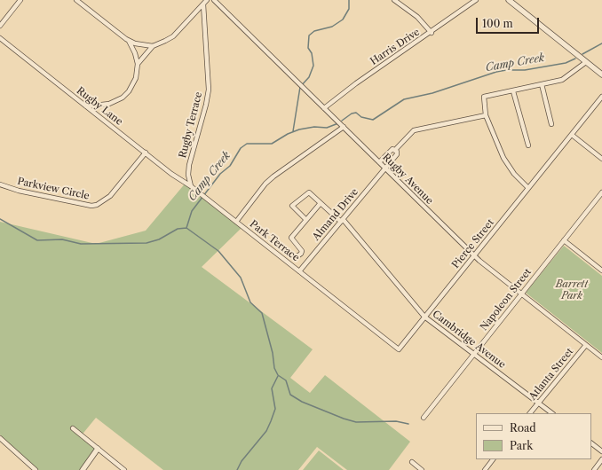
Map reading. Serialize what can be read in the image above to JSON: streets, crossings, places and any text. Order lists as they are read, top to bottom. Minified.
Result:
{"streets":{"street":["Harris Drive","Rugby Lane","Rugby Terrace","Rugby Avenue","Parkview Circle","Almand Drive","Park Terrace","Pierce Street","Napoleon Street","Cambridge Avenue","Atlanta Street"]},"crossings":[["Harris Drive","Rugby Avenue"],["Rugby Lane","Rugby Terrace"],["Rugby Lane","Parkview Circle"],["Rugby Lane","Park Terrace"],["Rugby Terrace","Park Terrace"],["Rugby Avenue","Almand Drive"],["Rugby Avenue","Pierce Street"],["Rugby Avenue","Napoleon Street"],["Rugby Avenue","Atlanta Street"],["Almand Drive","Park Terrace"],["Almand Drive","Cambridge Avenue"],["Park Terrace","Pierce Street"],["Pierce Street","Cambridge Avenue"],["Napoleon Street","Cambridge Avenue"],["Cambridge Avenue","Atlanta Street"]],"water":["Camp Creek"],"parks":["Barrett Park"],"legend":["Road","Park"],"scale_bar":"100 m"}
